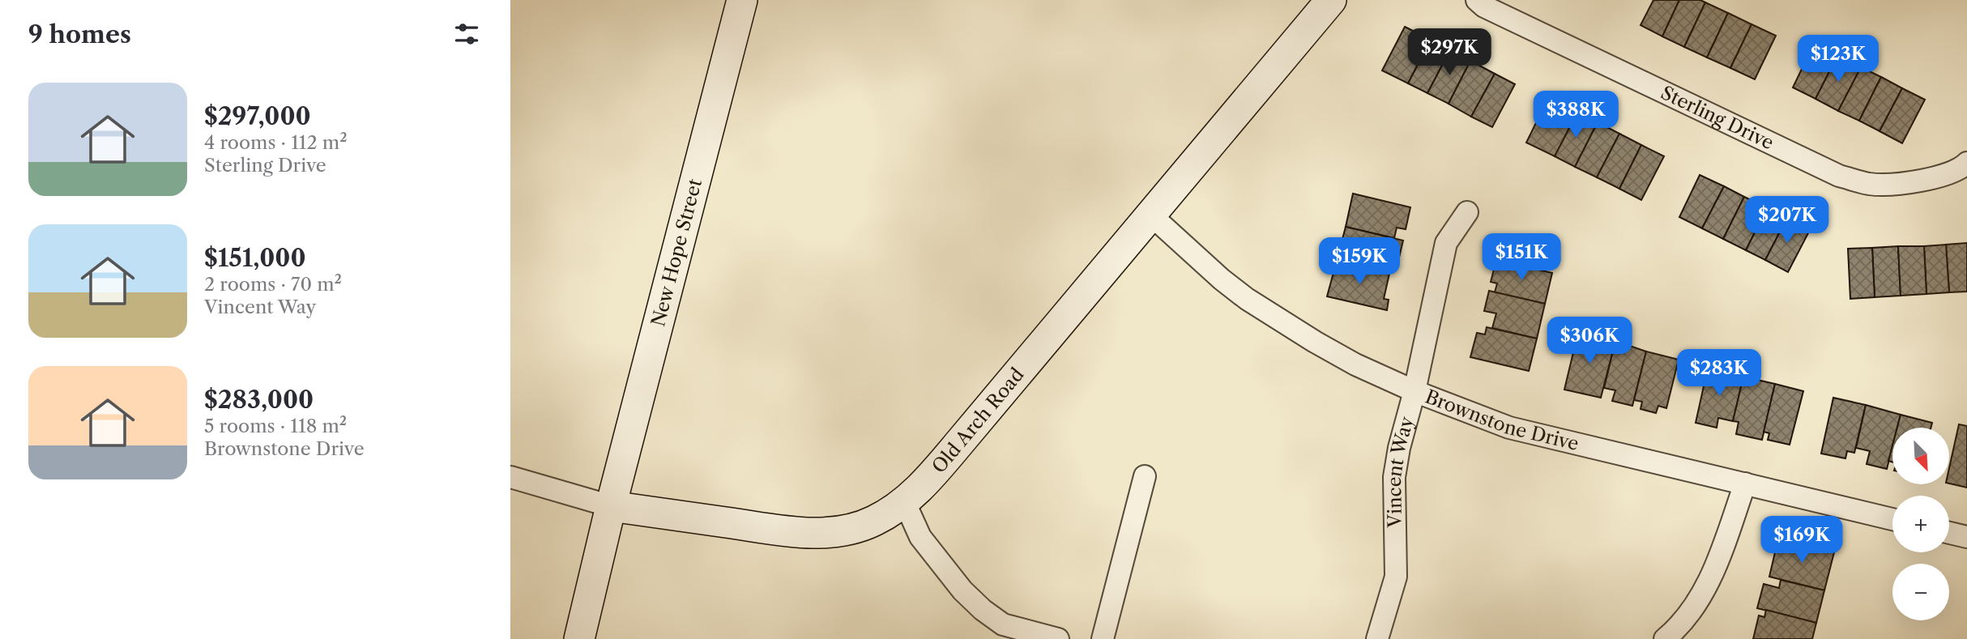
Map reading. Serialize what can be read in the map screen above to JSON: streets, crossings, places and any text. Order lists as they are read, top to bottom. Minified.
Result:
{"streets":{"street":["Sterling Drive","New Hope Street","Brownstone Drive","Old Arch Road","Vincent Way"]},"crossings":[["New Hope Street","Old Arch Road"],["Brownstone Drive","Old Arch Road"],["Brownstone Drive","Vincent Way"]],"north":"bottom right","page":{"heading":"9 homes","price":["$297K","$123K","$388K","$207K","$151K","$159K","$306K","$283K","$169K"],"list":[{"name":"$297,000","note":"4 rooms · 112 m² · Sterling Drive"},{"name":"$151,000","note":"2 rooms · 70 m² · Vincent Way"},{"name":"$283,000","note":"5 rooms · 118 m² · Brownstone Drive"}],"map_buttons":["+","−"]}}
